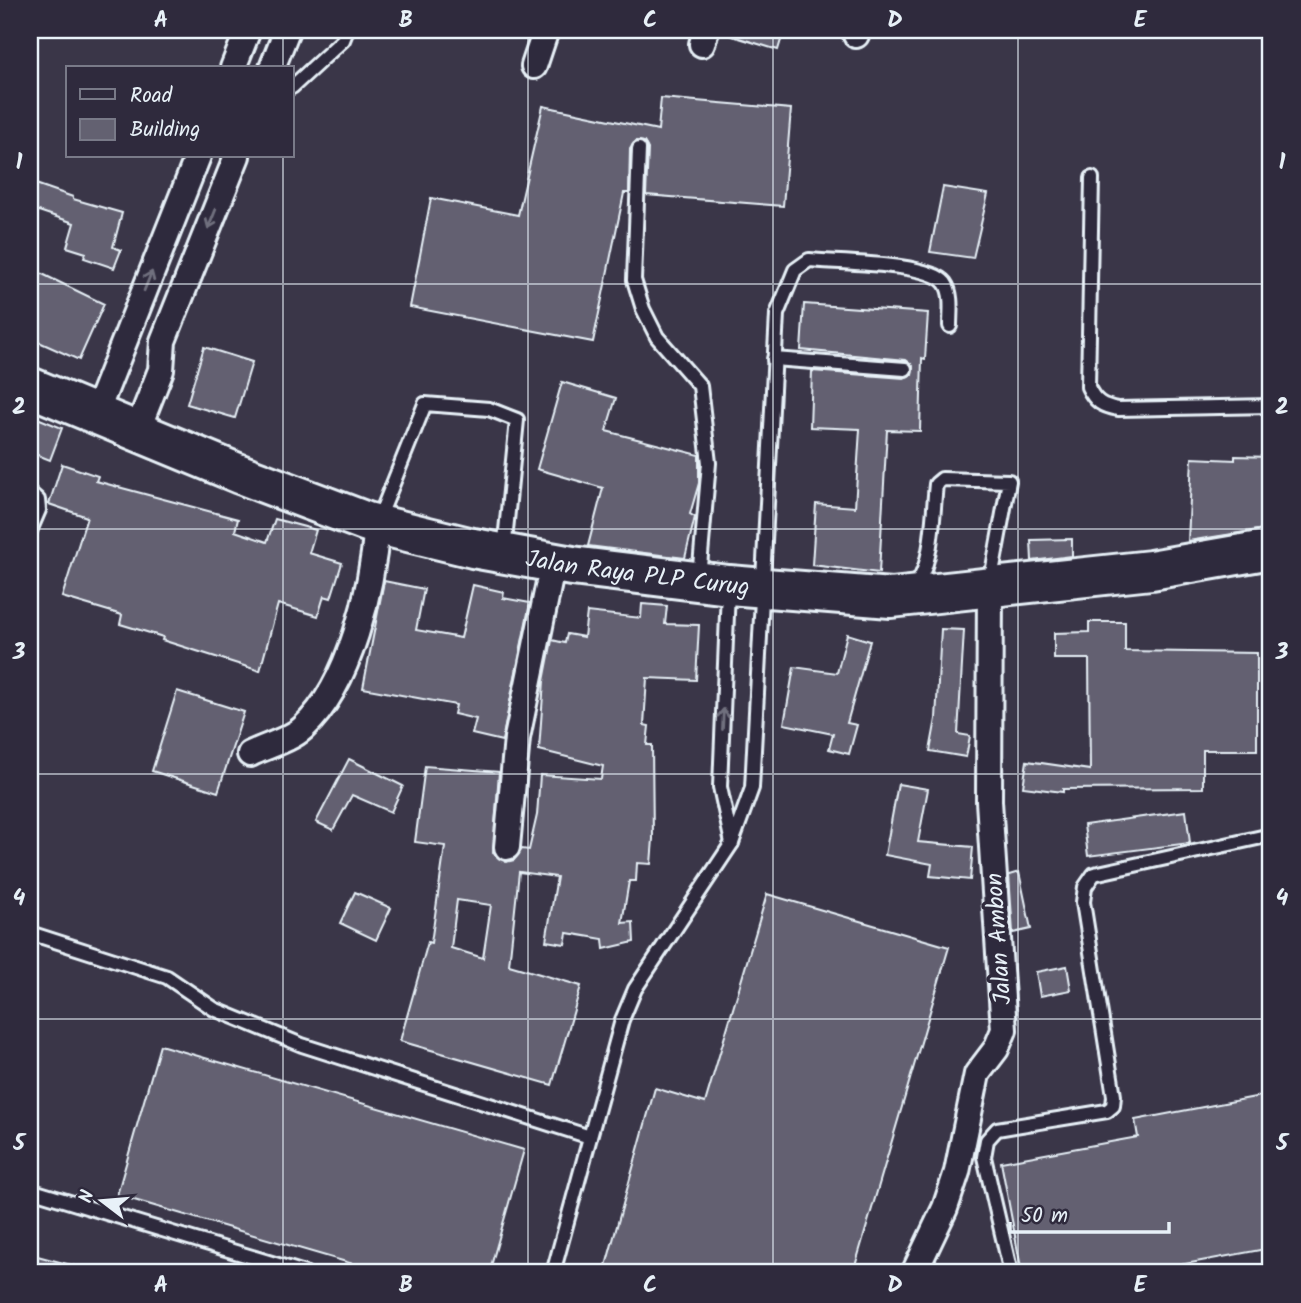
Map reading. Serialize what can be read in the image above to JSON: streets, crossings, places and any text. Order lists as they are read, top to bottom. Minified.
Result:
{"streets":{"main road":["Jalan Raya PLP Curug"],"street":["Jalan Ambon"]},"crossings":[["Jalan Raya PLP Curug","Jalan Ambon"]],"legend":["Road","Building"],"scale_bar":"50 m","north":"left","grid":{"columns":["A","B","C","D","E"],"rows":["1","2","3","4","5"]}}
